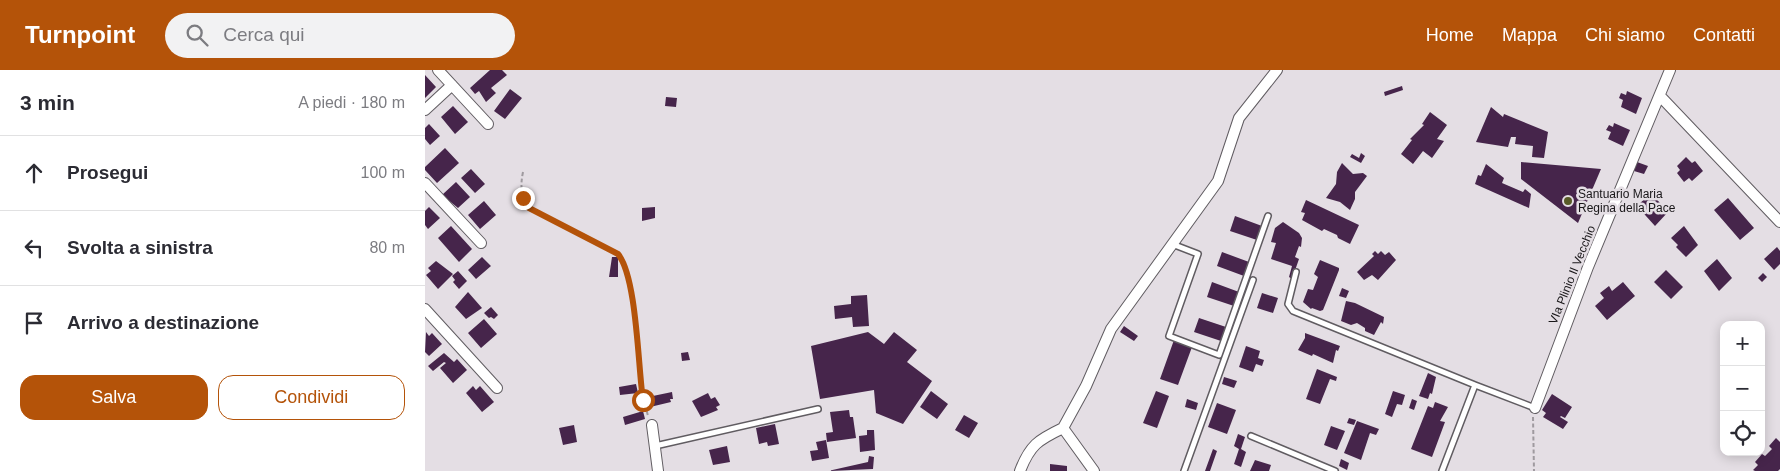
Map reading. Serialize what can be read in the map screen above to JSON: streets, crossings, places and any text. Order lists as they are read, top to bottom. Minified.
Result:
{"streets":{"street":["VIa Plinio Il Vecchio"]},"places":["Santuario Maria Regina della Pace"],"page":{"header":"Turnpoint","search":"Cerca qui","nav":["Home","Mappa","Chi siamo","Contatti"],"heading":["3 min","A piedi · 180 m"],"list":[["Prosegui","100 m"],["Svolta a sinistra","80 m"],"Arrivo a destinazione"],"map_buttons":["+","−"],"buttons":["Salva","Condividi"]}}
